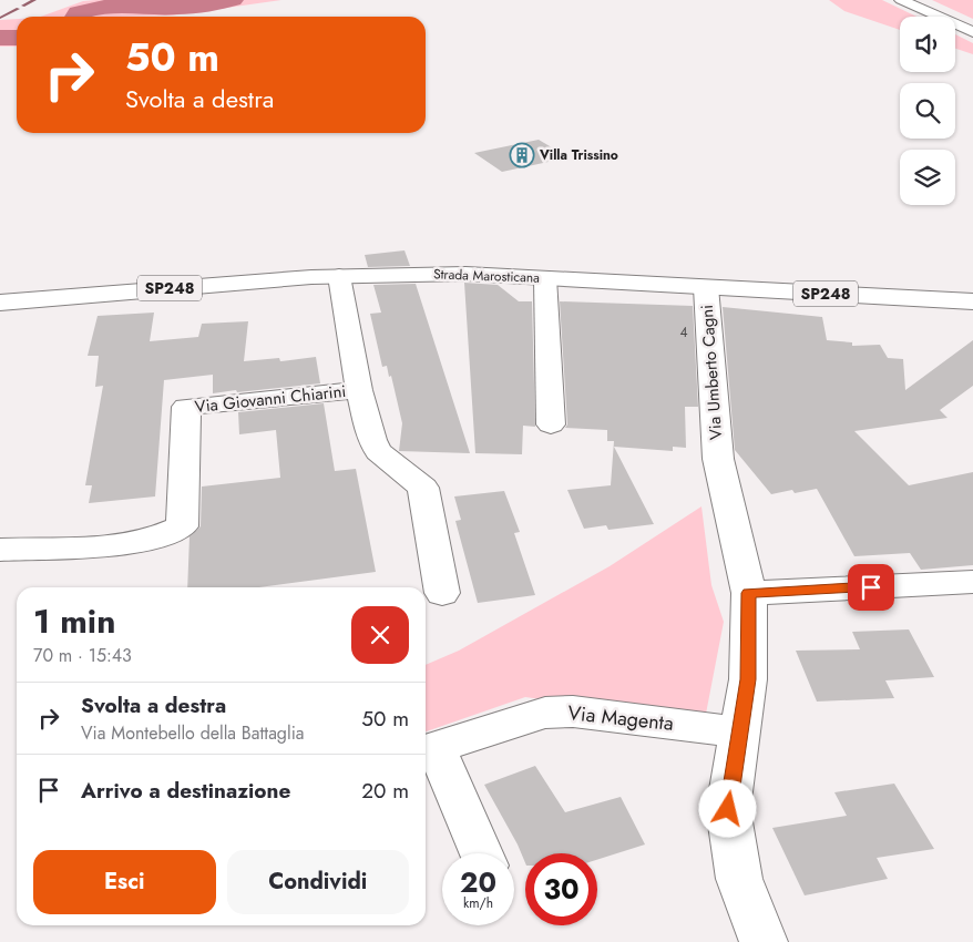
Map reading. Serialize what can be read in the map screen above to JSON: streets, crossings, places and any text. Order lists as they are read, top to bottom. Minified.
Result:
{"streets":{"street":["Strada Marosticana","SP248","Via Umberto Cagni","Via Giovanni Chiarini","Via Magenta"]},"crossings":[["Strada Marosticana","Via Umberto Cagni"],["Strada Marosticana","Via Giovanni Chiarini"]],"places":{"building":["Villa Trissino"]},"house_numbers":["4"],"page":{"turn":["50 m","Svolta a destra"],"heading":["1 min","70 m · 15:43"],"list":[{"name":"Svolta a destra","note":"Via Montebello della Battaglia","value":"50 m"},{"name":"Arrivo a destinazione","value":"20 m"}],"buttons":["Esci","Condividi"],"speed":"20 km/h","limit":"30"}}
